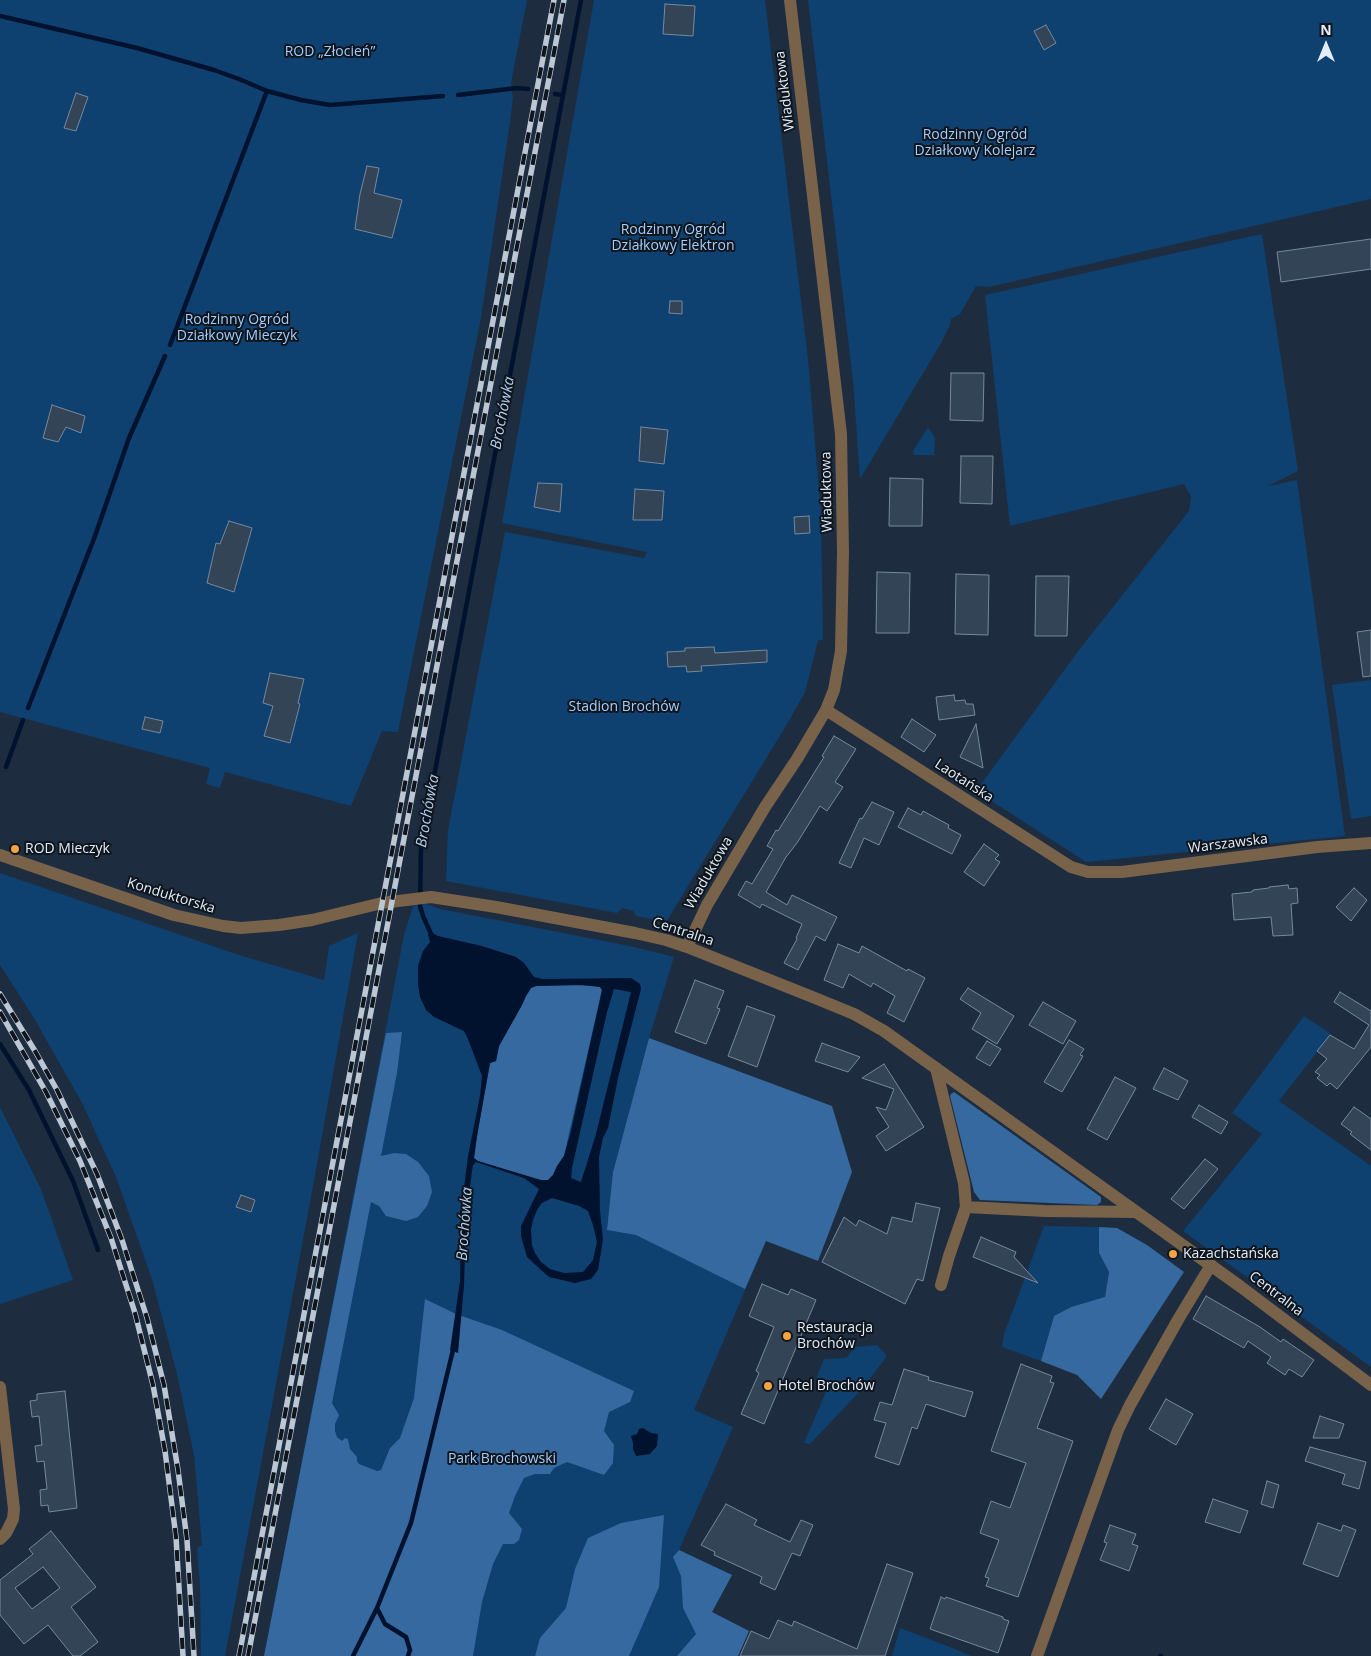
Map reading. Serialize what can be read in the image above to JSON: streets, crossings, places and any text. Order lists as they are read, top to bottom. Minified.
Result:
{"streets":{"street":["Wiaduktowa","Laotańska","Warszawska","Konduktorska","Centralna"]},"crossings":[["Wiaduktowa","Laotańska"],["Wiaduktowa","Centralna"],["Laotańska","Warszawska"],["Konduktorska","Centralna"]],"water":["Brochówka"],"parks":["ROD „Złocień”","Rodzinny Ogród Działkowy Kolejarz","Rodzinny Ogród Działkowy Elektron","Rodzinny Ogród Działkowy Mieczyk","Stadion Brochów","Park Brochowski"],"places":["ROD Mieczyk","Kazachstańska","Restauracja Brochów","Hotel Brochów"],"north":"top"}
